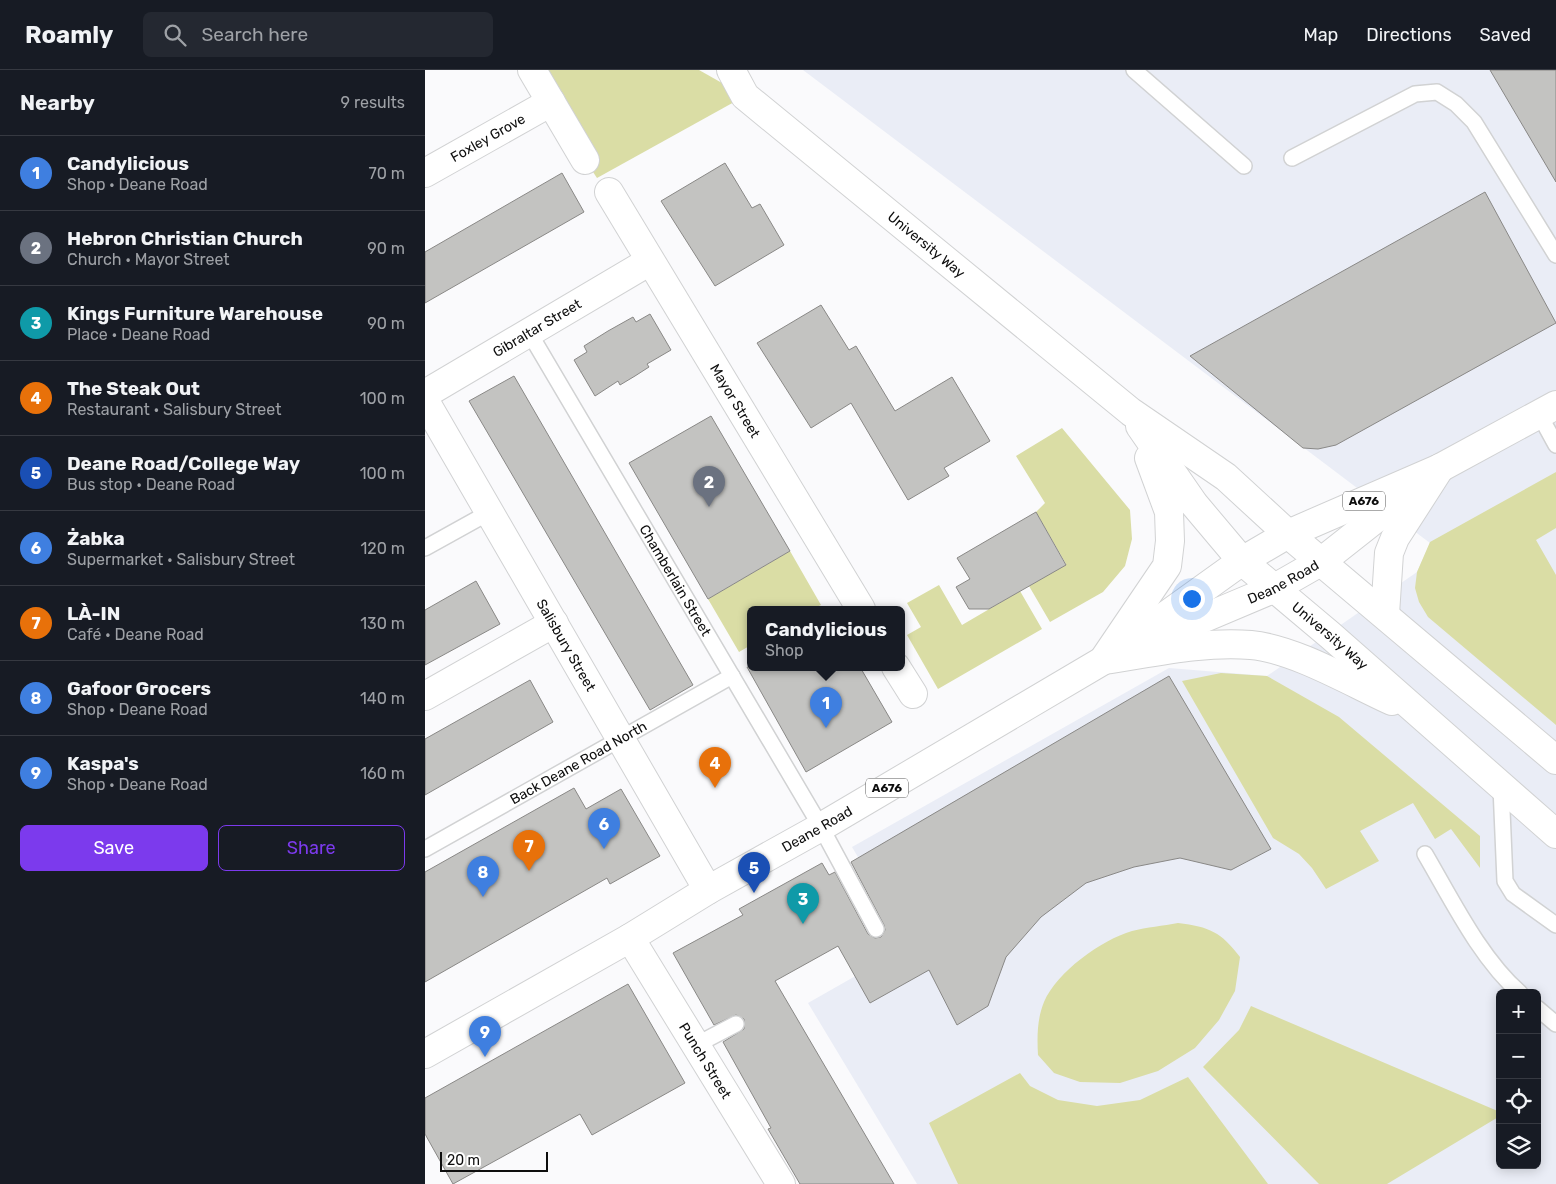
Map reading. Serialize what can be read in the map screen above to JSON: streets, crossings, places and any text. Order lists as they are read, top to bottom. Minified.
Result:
{"streets":{"main road":["Foxley Grove","University Way","Gibraltar Street","Mayor Street","A676","Deane Road","Salisbury Street","Punch Street"],"lane":["Chamberlain Street","Back Deane Road North"]},"crossings":[["University Way","Deane Road"],["Gibraltar Street","Mayor Street"],["Gibraltar Street","Chamberlain Street"],["Chamberlain Street","Deane Road"],["Chamberlain Street","Back Deane Road North"],["Deane Road","Salisbury Street"],["Deane Road","Punch Street"],["Salisbury Street","Back Deane Road North"]],"scale_bar":"20 m","page":{"header":"Roamly","search":"Search here","nav":["Map","Directions","Saved"],"heading":["Nearby","9 results"],"list":[{"mark":"1","name":"Candylicious","note":"Shop · Deane Road","value":"70 m"},{"mark":"2","name":"Hebron Christian Church","note":"Church · Mayor Street","value":"90 m"},{"mark":"3","name":"Kings Furniture Warehouse","note":"Place · Deane Road","value":"90 m"},{"mark":"4","name":"The Steak Out","note":"Restaurant · Salisbury Street","value":"100 m"},{"mark":"5","name":"Deane Road/College Way","note":"Bus stop · Deane Road","value":"100 m"},{"mark":"6","name":"Żabka","note":"Supermarket · Salisbury Street","value":"120 m"},{"mark":"7","name":"LÀ-IN","note":"Café · Deane Road","value":"130 m"},{"mark":"8","name":"Gafoor Grocers","note":"Shop · Deane Road","value":"140 m"},{"mark":"9","name":"Kaspa's","note":"Shop · Deane Road","value":"160 m"}],"pins":["2","1","4","6","7","5","8","3","9"],"popup":["Candylicious","Shop"],"buttons":["Save","Share"],"map_buttons":["+","−"],"scale":"20 m"}}
